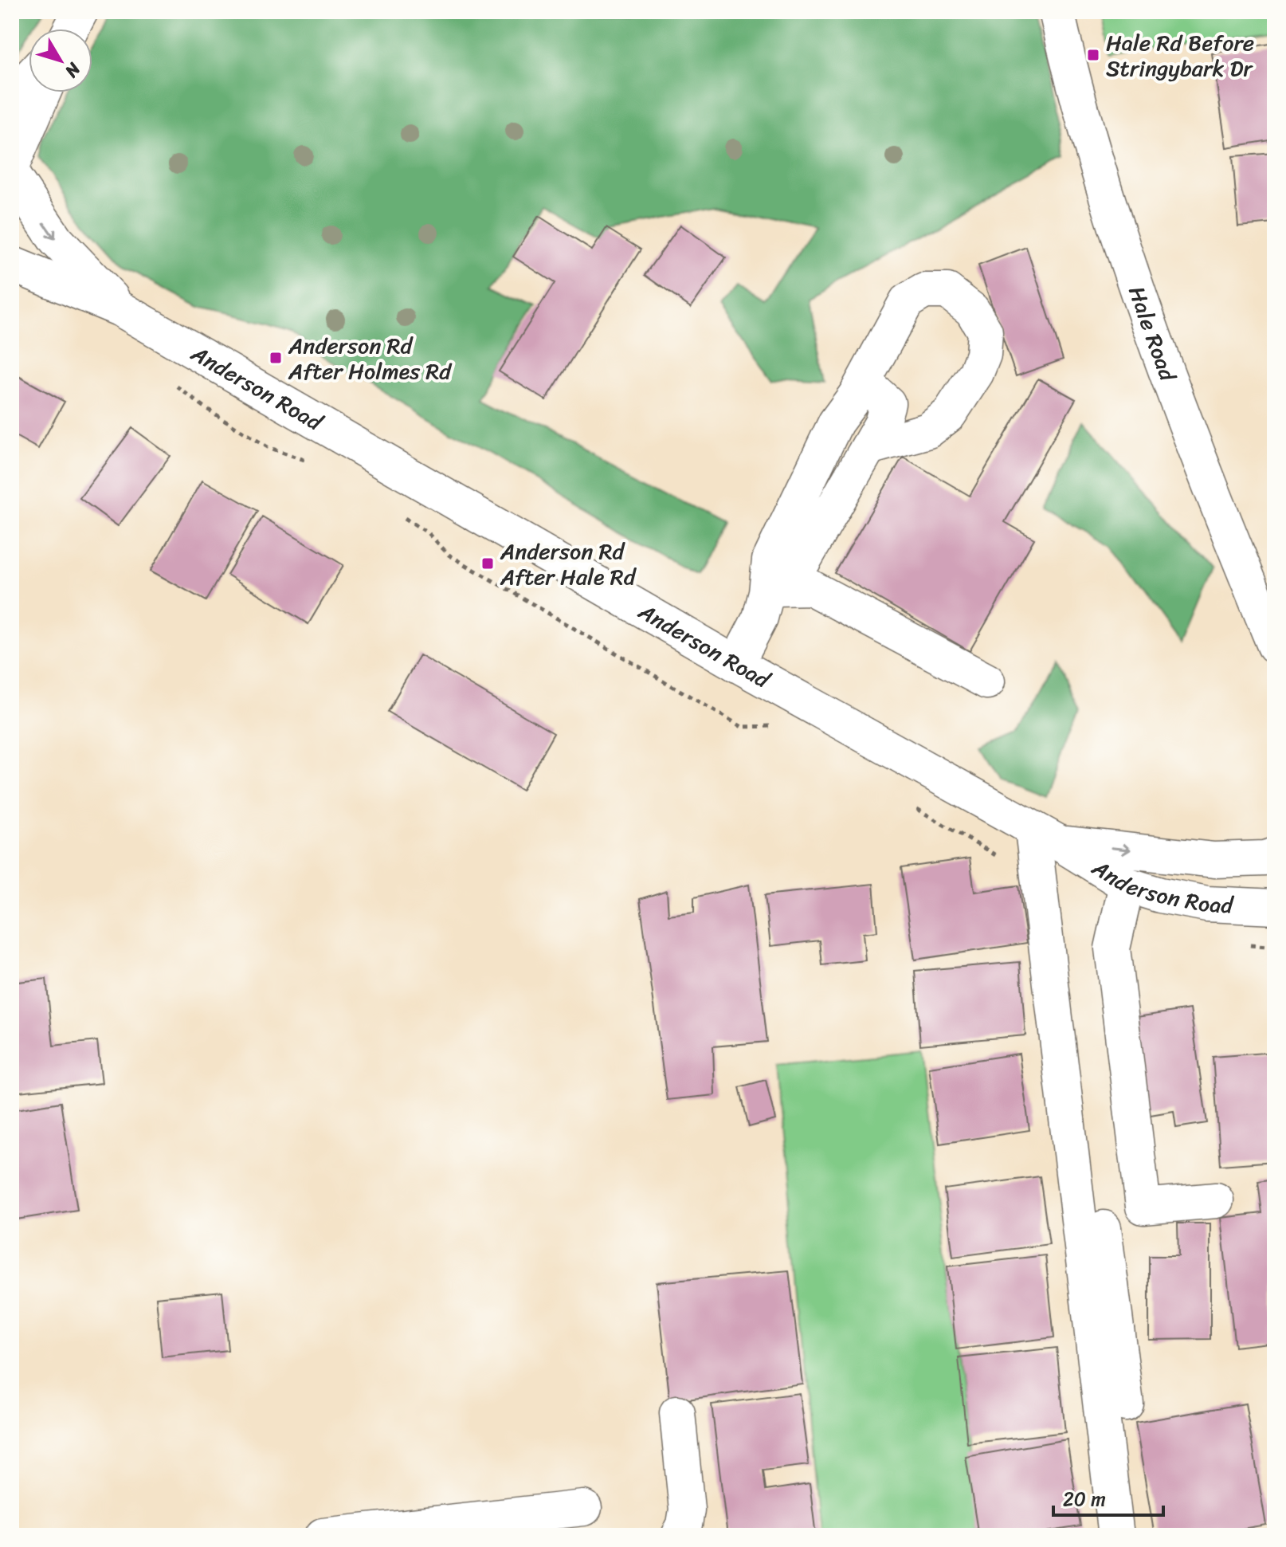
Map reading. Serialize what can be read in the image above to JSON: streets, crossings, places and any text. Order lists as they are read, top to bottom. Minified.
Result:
{"streets":{"street":["Hale Road","Anderson Road"]},"places":{"transit":["Hale Rd Before Stringybark Dr","Anderson Rd After Holmes Rd","Anderson Rd After Hale Rd"]},"scale_bar":"20 m","north":"bottom right"}
